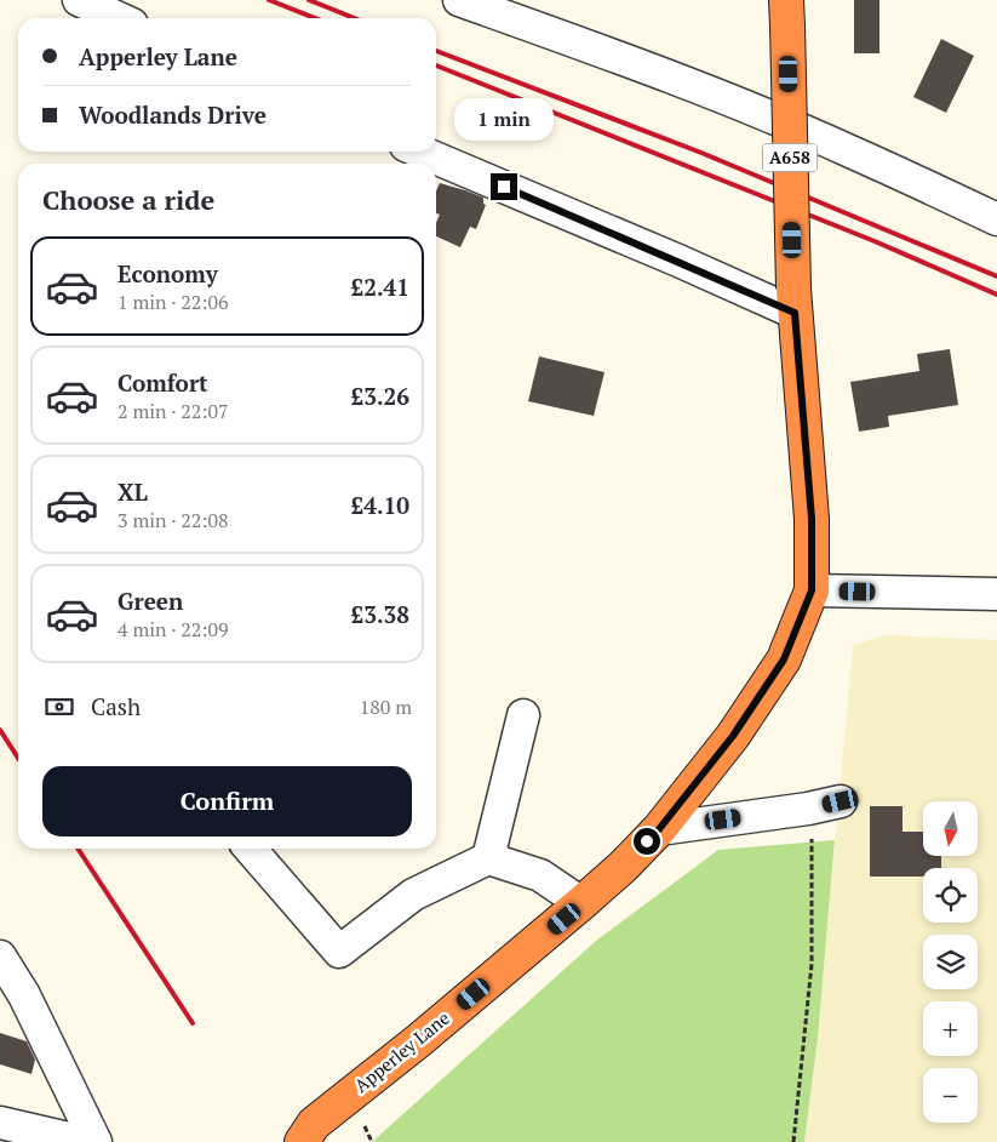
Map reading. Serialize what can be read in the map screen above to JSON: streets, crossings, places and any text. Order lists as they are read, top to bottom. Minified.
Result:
{"streets":{"highway":["A658","Apperley Lane"]},"north":"bottom","page":{"banner":["Apperley Lane","Woodlands Drive"],"bubble":"1 min","heading":"Choose a ride","list":[{"name":"Economy","note":"1 min · 22:06","value":"£2.41"},{"name":"Comfort","note":"2 min · 22:07","value":"£3.26"},{"name":"XL","note":"3 min · 22:08","value":"£4.10"},{"name":"Green","note":"4 min · 22:09","value":"£3.38"}],"pay":["Cash","180 m"],"buttons":"Confirm","map_buttons":["+","−"]}}
